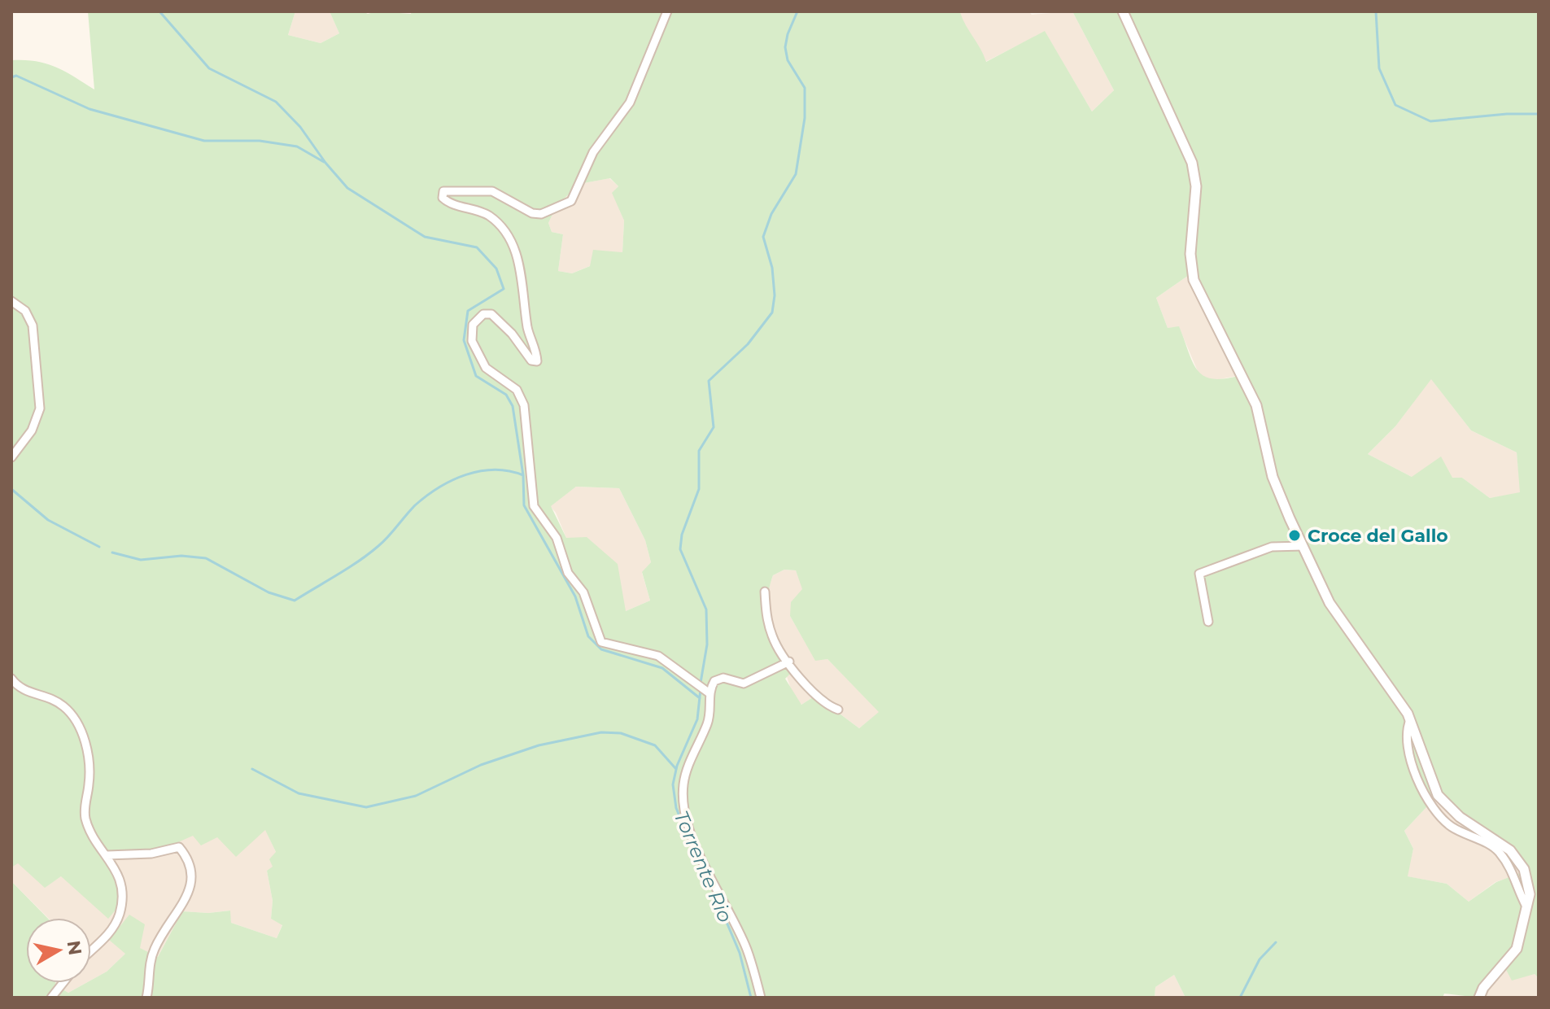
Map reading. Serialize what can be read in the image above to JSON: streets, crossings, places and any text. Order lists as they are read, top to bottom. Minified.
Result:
{"water":["Torrente Rio"],"places":["Croce del Gallo"],"north":"right"}
